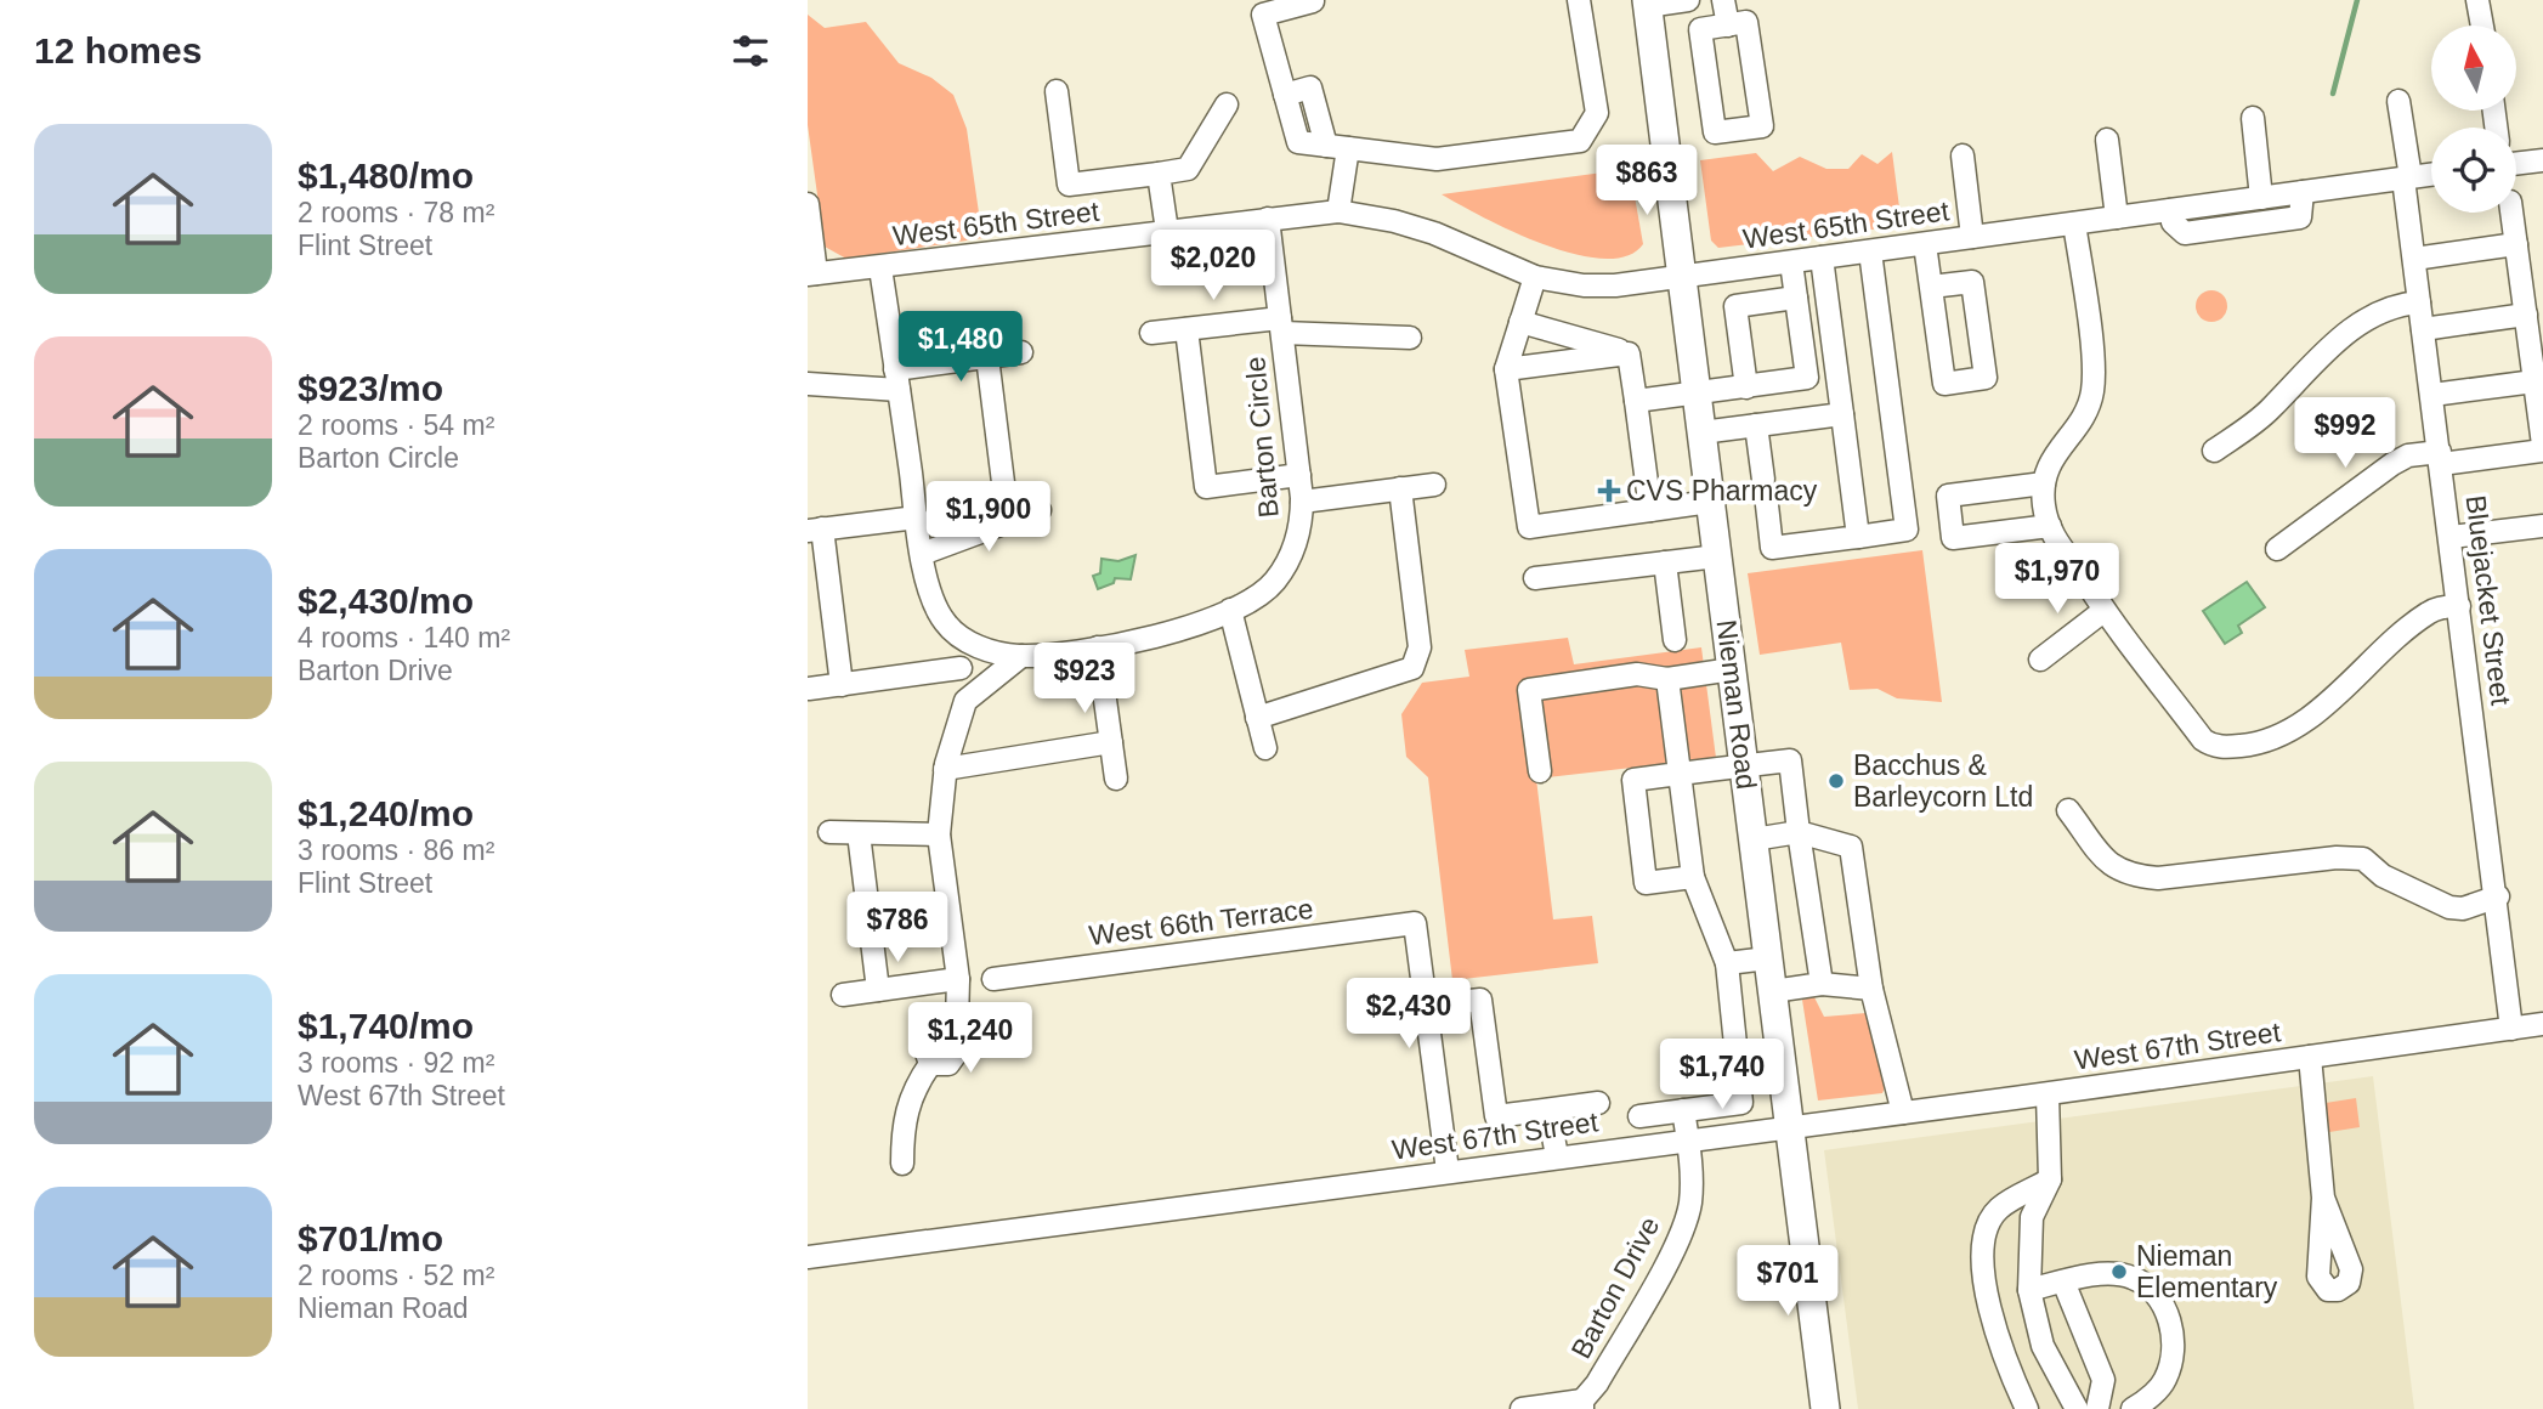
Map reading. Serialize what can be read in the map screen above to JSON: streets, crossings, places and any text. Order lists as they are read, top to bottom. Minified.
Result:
{"streets":{"main road":["Nieman Road"],"street":["West 65th Street","Barton Circle","Bluejacket Street","West 66th Terrace","West 67th Street","Barton Drive"]},"crossings":[["West 65th Street","Barton Circle"],["West 65th Street","Bluejacket Street"],["West 65th Street","Nieman Road"],["Bluejacket Street","West 67th Street"],["Nieman Road","West 67th Street"],["West 67th Street","Barton Drive"]],"places":{"health":["CVS Pharmacy"],"other":["Bacchus & Barleycorn Ltd","Nieman Elementary"]},"north":"top","page":{"heading":"12 homes","list":[{"name":"$1,480/mo","note":"2 rooms · 78 m² · Flint Street"},{"name":"$923/mo","note":"2 rooms · 54 m² · Barton Circle"},{"name":"$2,430/mo","note":"4 rooms · 140 m² · Barton Drive"},{"name":"$1,240/mo","note":"3 rooms · 86 m² · Flint Street"},{"name":"$1,740/mo","note":"3 rooms · 92 m² · West 67th Street"},{"name":"$701/mo","note":"2 rooms · 52 m² · Nieman Road"}],"price":["$863","$2,020","$1,480","$992","$1,900","$1,970","$923","$786","$2,430","$1,240","$1,740","$701"]}}
